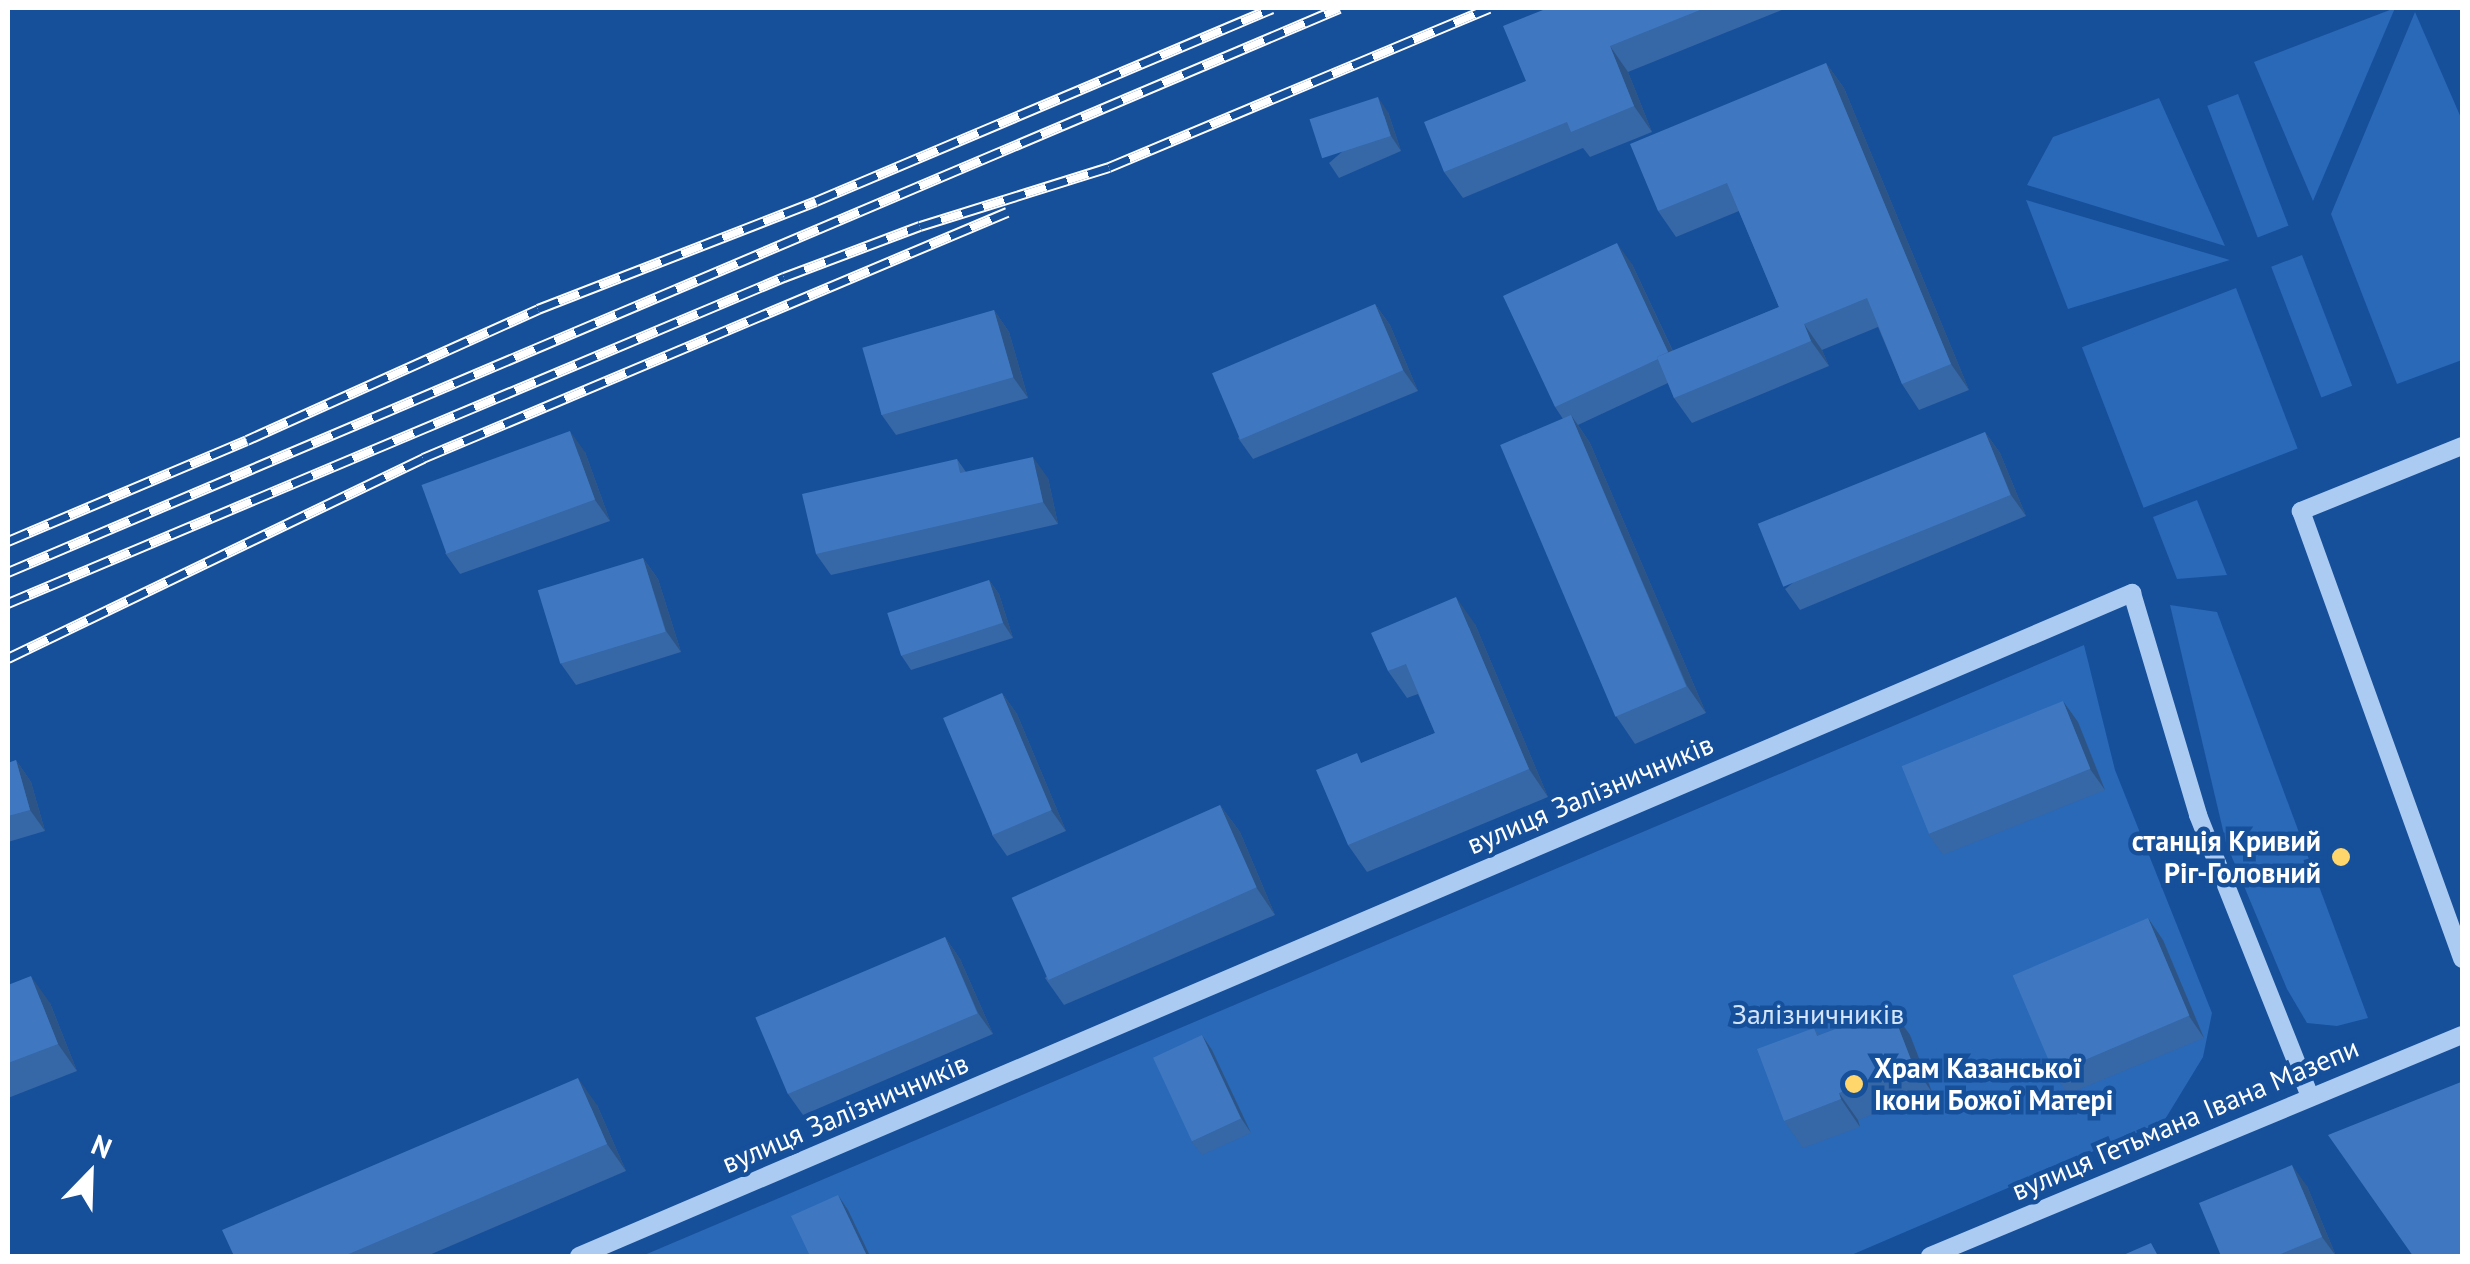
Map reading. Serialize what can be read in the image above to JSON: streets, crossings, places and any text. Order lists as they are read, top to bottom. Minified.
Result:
{"streets":{"street":["вулиця Залізничників","вулиця Гетьмана Івана Мазепи"]},"crossings":[["вулиця Залізничників","вулиця Гетьмана Івана Мазепи"]],"parks":["Залізничників"],"places":["станція Кривий Ріг-Головний","Храм Казанської Ікони Божої Матері"],"north":"top right"}
